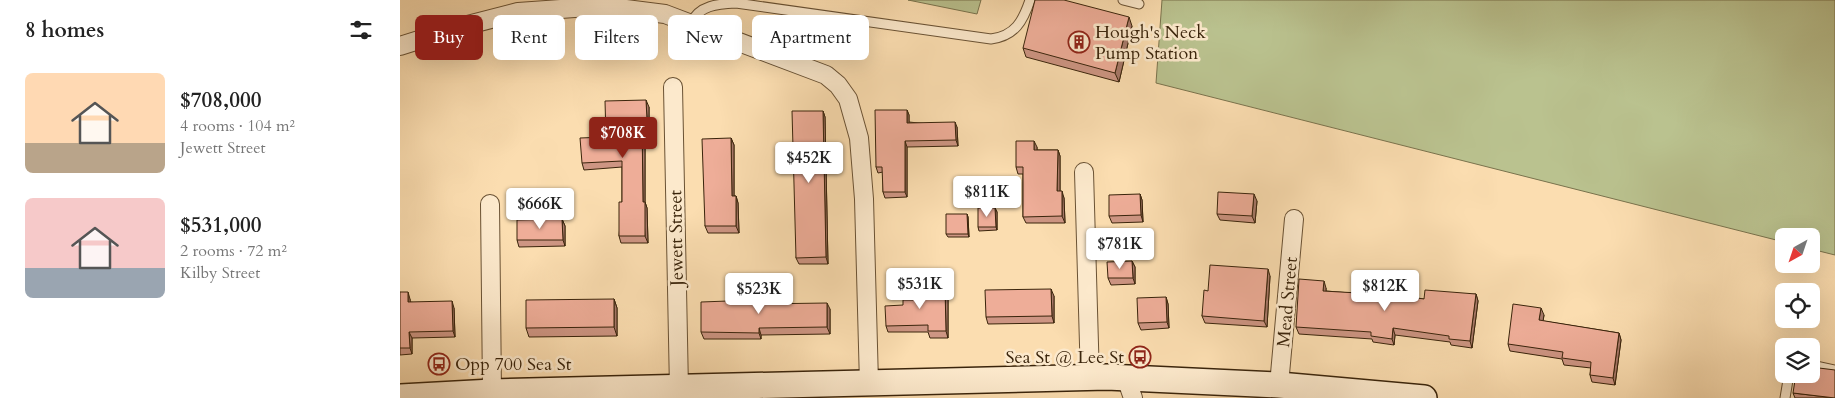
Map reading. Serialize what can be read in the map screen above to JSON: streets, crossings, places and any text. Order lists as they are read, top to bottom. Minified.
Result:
{"streets":{"street":["Jewett Street","Mead Street"]},"places":{"building":["Hough's Neck Pump Station"],"bus stop":["Sea St @ Lee St","Opp 700 Sea St"]},"north":"bottom left","page":{"heading":"8 homes","chip":["Buy","Rent","Filters","New","Apartment"],"list":[{"name":"$708,000","note":"4 rooms · 104 m² · Jewett Street"},{"name":"$531,000","note":"2 rooms · 72 m² · Kilby Street"}],"price":["$708K","$452K","$811K","$666K","$781K","$531K","$812K","$523K"]}}
